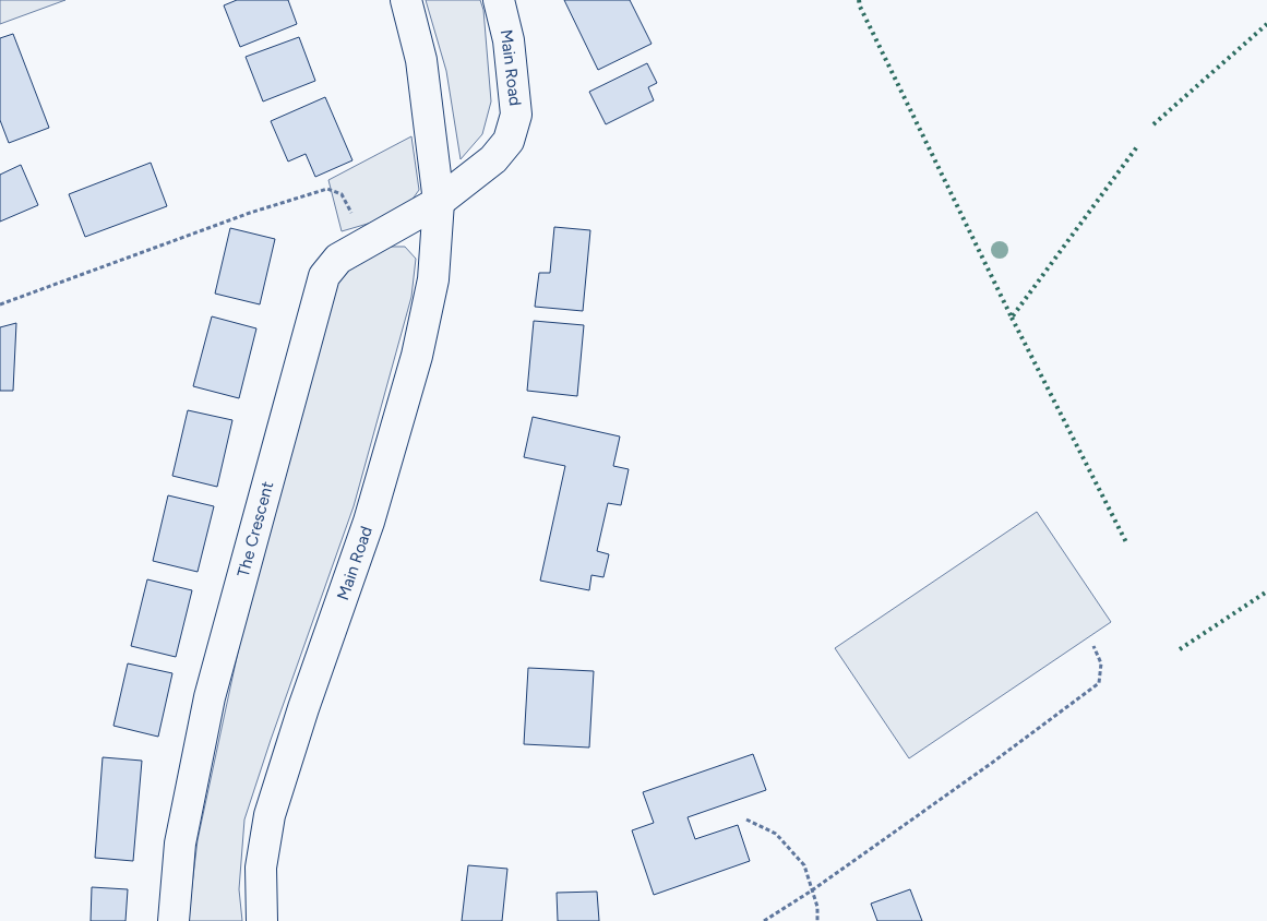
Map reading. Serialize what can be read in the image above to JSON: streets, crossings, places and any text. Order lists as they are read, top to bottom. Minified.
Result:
{"streets":{"street":["Main Road","The Crescent"]},"crossings":[["Main Road","The Crescent"]]}
